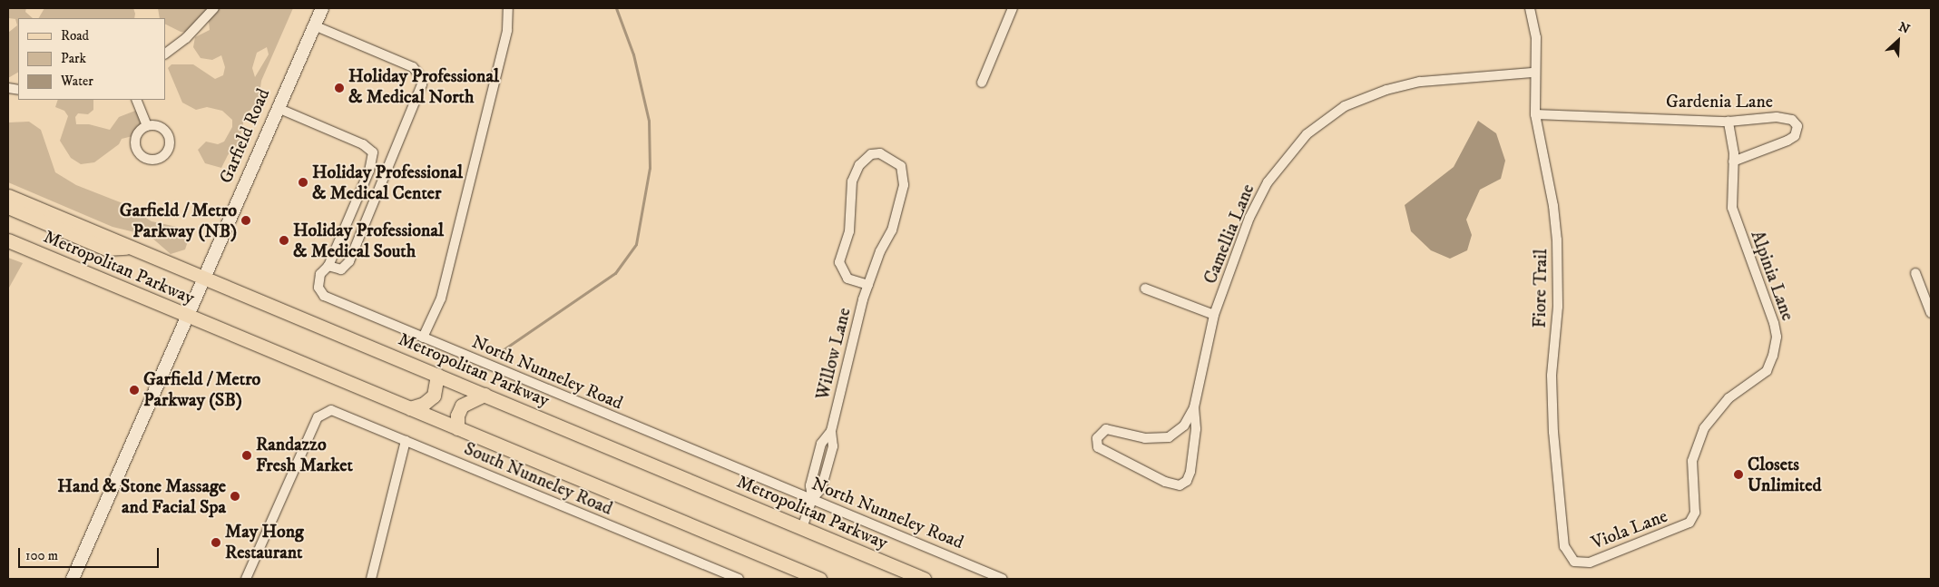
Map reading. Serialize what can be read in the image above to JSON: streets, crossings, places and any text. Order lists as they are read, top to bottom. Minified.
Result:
{"streets":{"main road":["Garfield Road","Metropolitan Parkway"],"street":["Gardenia Lane","Camellia Lane","Alpinia Lane","Fiore Trail","Willow Lane","North Nunneley Road","South Nunneley Road","Viola Lane"]},"crossings":[["Gardenia Lane","Alpinia Lane"],["Gardenia Lane","Fiore Trail"],["Garfield Road","Metropolitan Parkway"],["Garfield Road","North Nunneley Road"],["Camellia Lane","Fiore Trail"],["Metropolitan Parkway","Willow Lane"],["Alpinia Lane","Viola Lane"],["Fiore Trail","Viola Lane"],["Willow Lane","North Nunneley Road"]],"places":["Holiday Professional & Medical North","Holiday Professional & Medical Center","Garfield / Metro Parkway (NB)","Holiday Professional & Medical South","Garfield / Metro Parkway (SB)","Randazzo Fresh Market","Closets Unlimited","Hand & Stone Massage and Facial Spa","May Hong Restaurant"],"legend":["Road","Park","Water"],"scale_bar":"100 m","north":"top right"}
